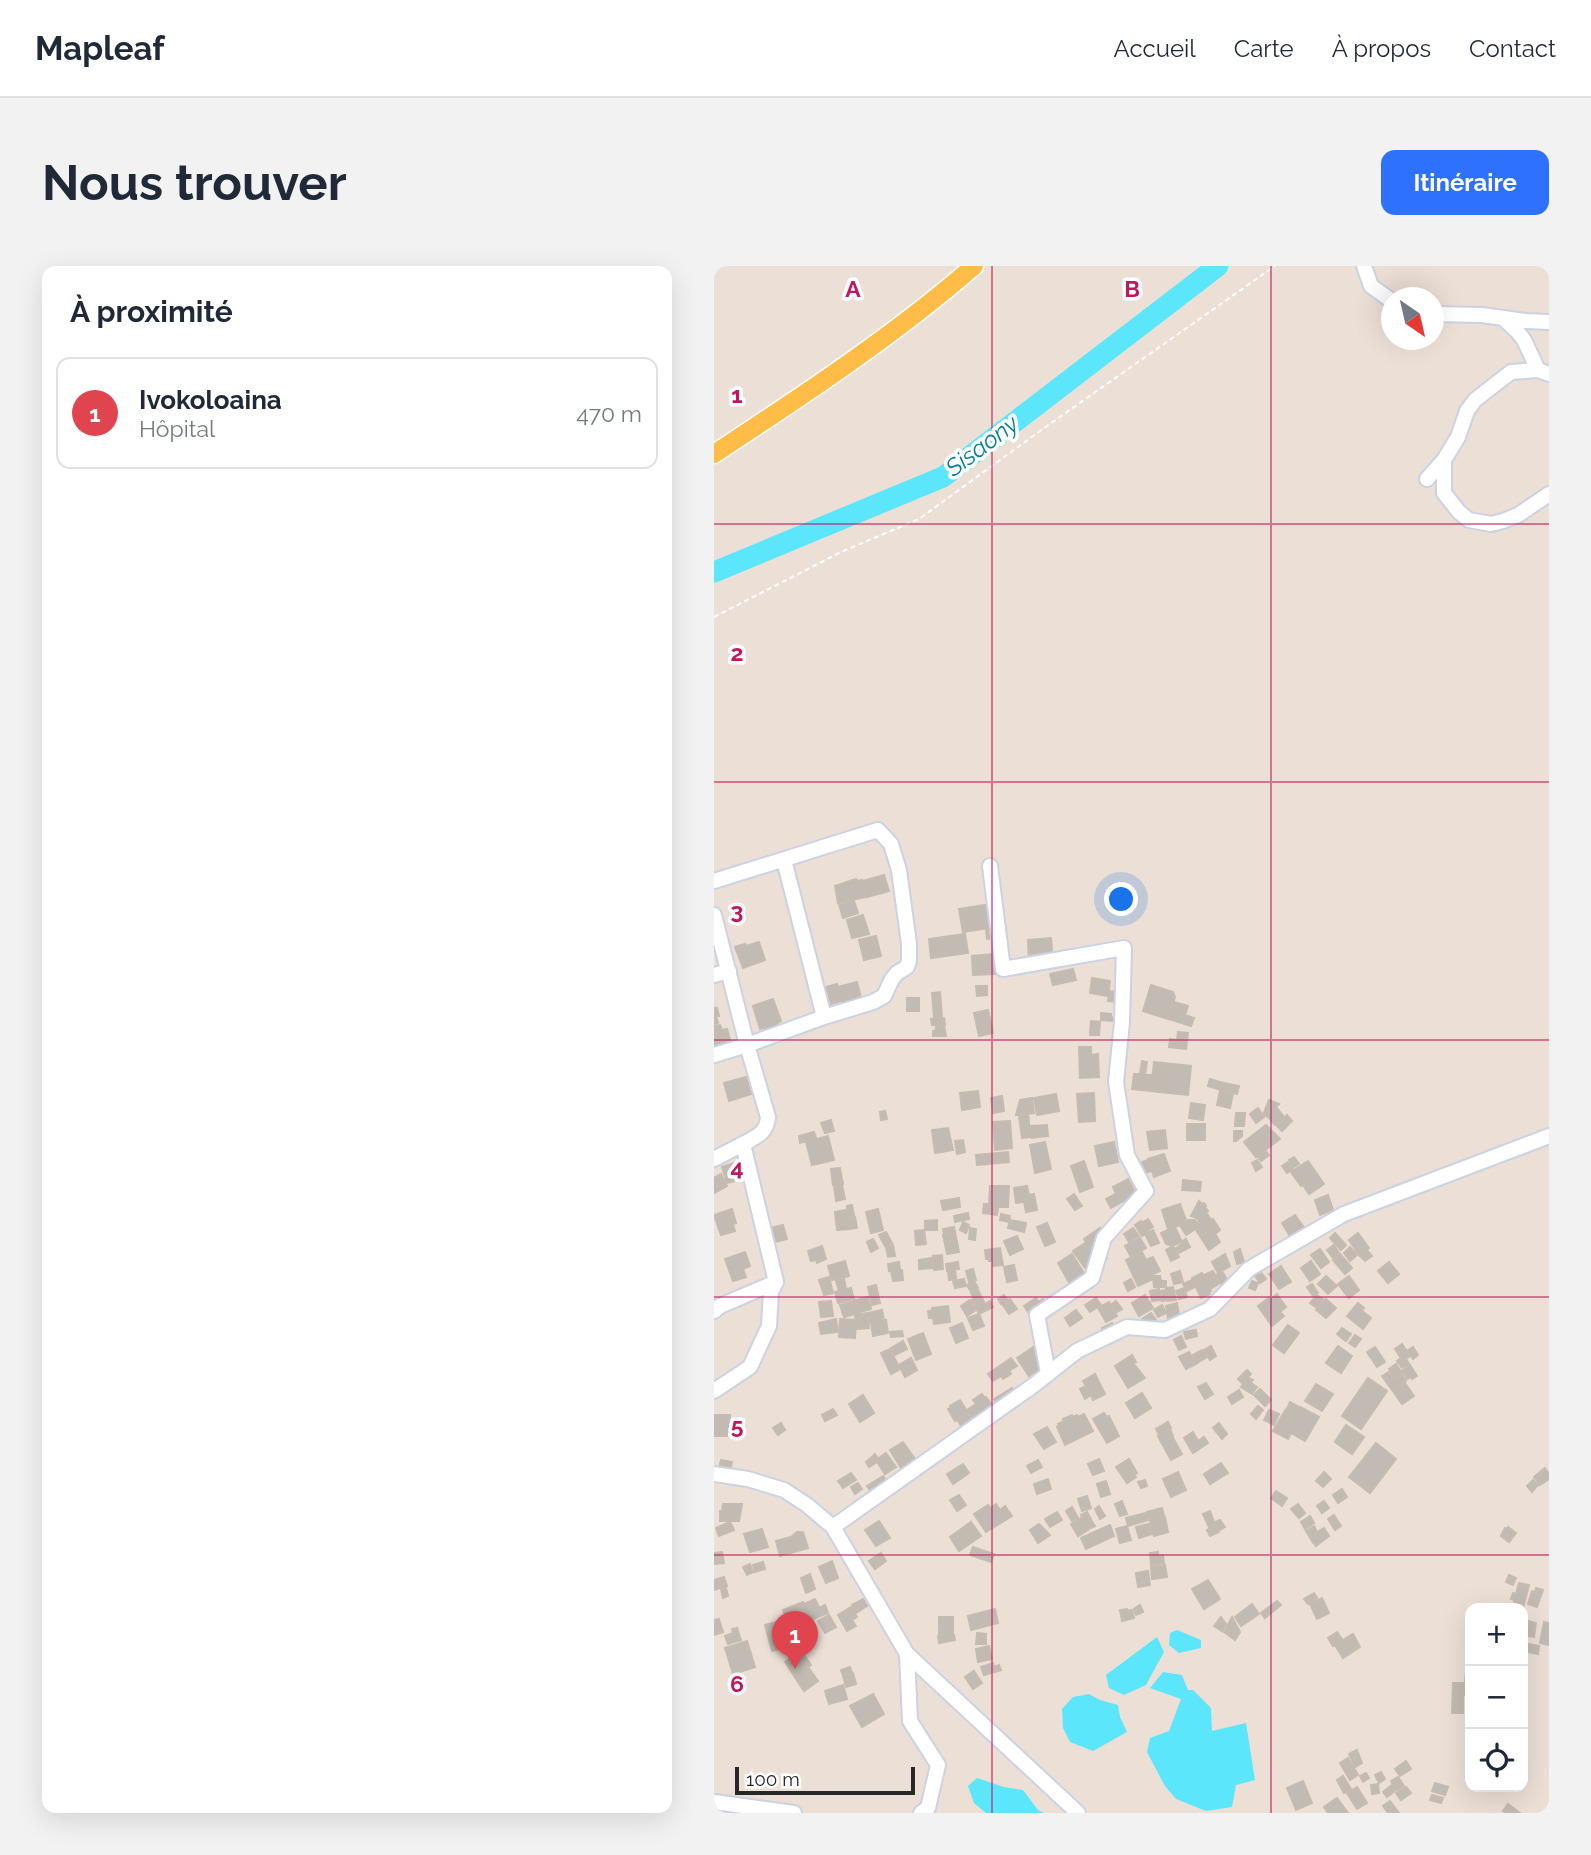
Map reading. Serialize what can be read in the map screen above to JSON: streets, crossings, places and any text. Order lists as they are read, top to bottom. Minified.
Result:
{"water":["Sisaony"],"scale_bar":"100 m","north":"bottom right","page":{"header":"Mapleaf","nav":["Accueil","Carte","À propos","Contact"],"buttons":"Itinéraire","title":"Nous trouver","heading":"À proximité","list":[{"mark":"1","name":"Ivokoloaina","note":"Hôpital","value":"470 m"}],"map_buttons":["+","−"],"pins":"1","scale":"100 m"},"grid":{"columns":["A","B"],"rows":["1","2","3","4","5","6"]}}
